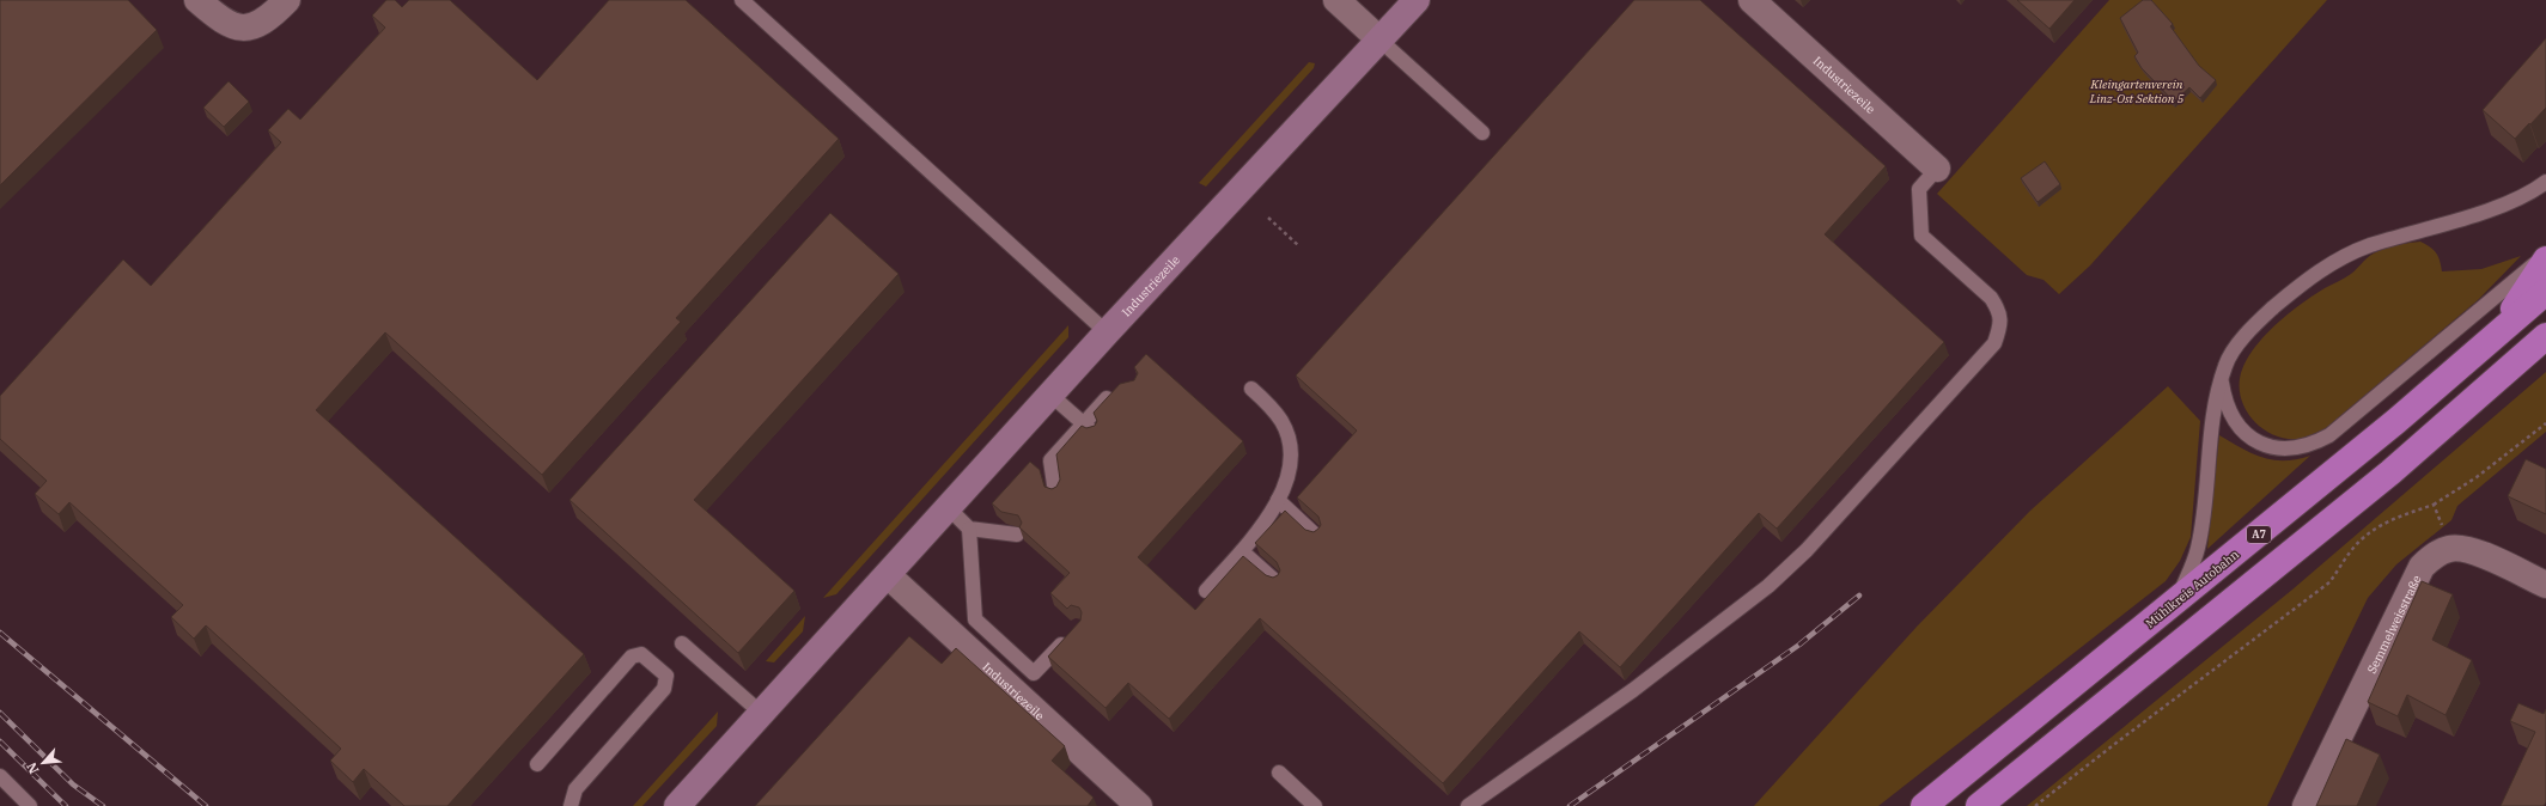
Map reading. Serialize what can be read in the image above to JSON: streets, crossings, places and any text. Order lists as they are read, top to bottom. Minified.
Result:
{"streets":{"highway":["A7","Mühlkreis Autobahn"],"main road":["Industriezeile"],"street":["Semmelweisstraße"]},"parks":["Kleingartenverein Linz-Ost Sektion 5"],"north":"bottom left"}
